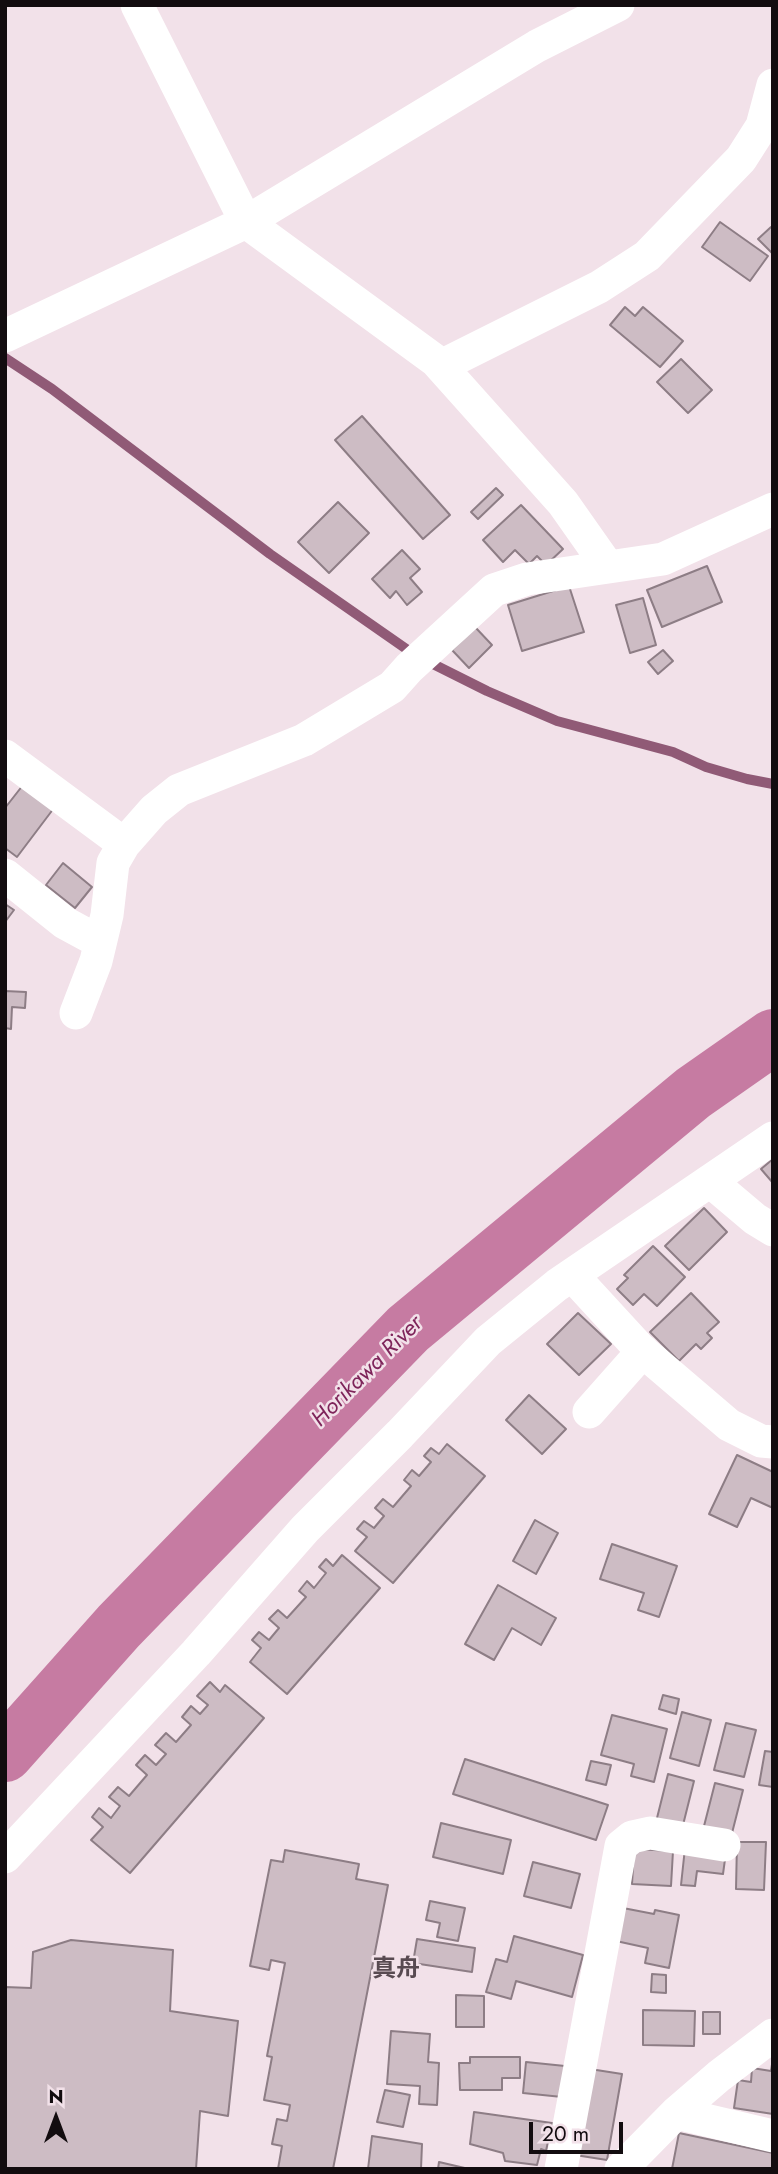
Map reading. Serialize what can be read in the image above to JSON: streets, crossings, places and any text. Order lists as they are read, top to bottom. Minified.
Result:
{"districts":["真舟"],"water":["Horikawa River"],"scale_bar":"20 m","north":"top"}
